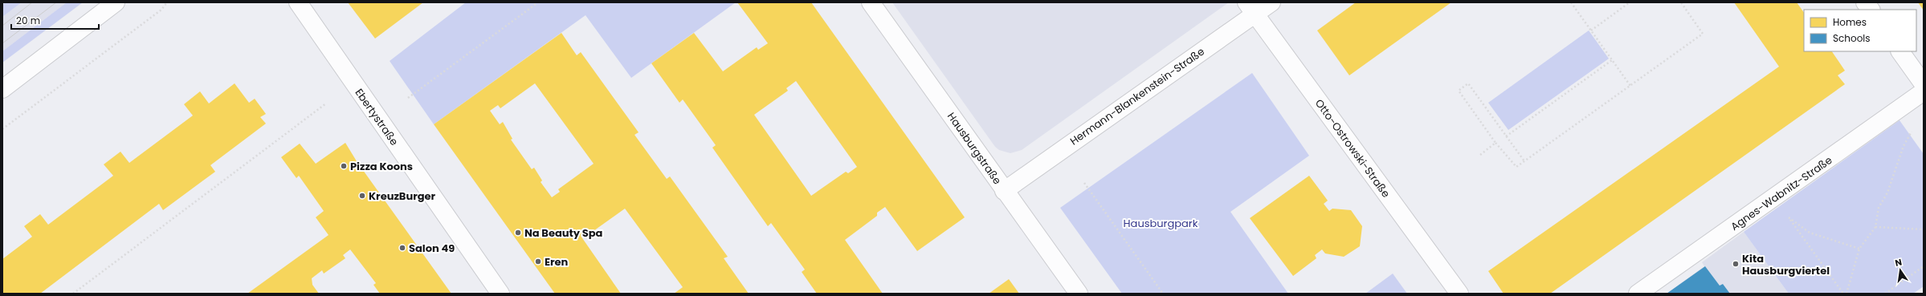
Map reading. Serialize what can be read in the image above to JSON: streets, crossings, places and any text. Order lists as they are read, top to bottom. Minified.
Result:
{"streets":{"street":["Hermann-Blankenstein-Straße","Ebertystraße","Hausburgstraße","Otto-Ostrowski-Straße","Agnes-Wabnitz-Straße"]},"crossings":[["Hermann-Blankenstein-Straße","Hausburgstraße"],["Hermann-Blankenstein-Straße","Otto-Ostrowski-Straße"]],"parks":["Hausburgpark"],"places":["Pizza Koons","KreuzBurger","Na Beauty Spa","Salon 49","Eren","Kita Hausburgviertel"],"legend":["Homes","Schools"],"scale_bar":"20 m","north":"top"}
